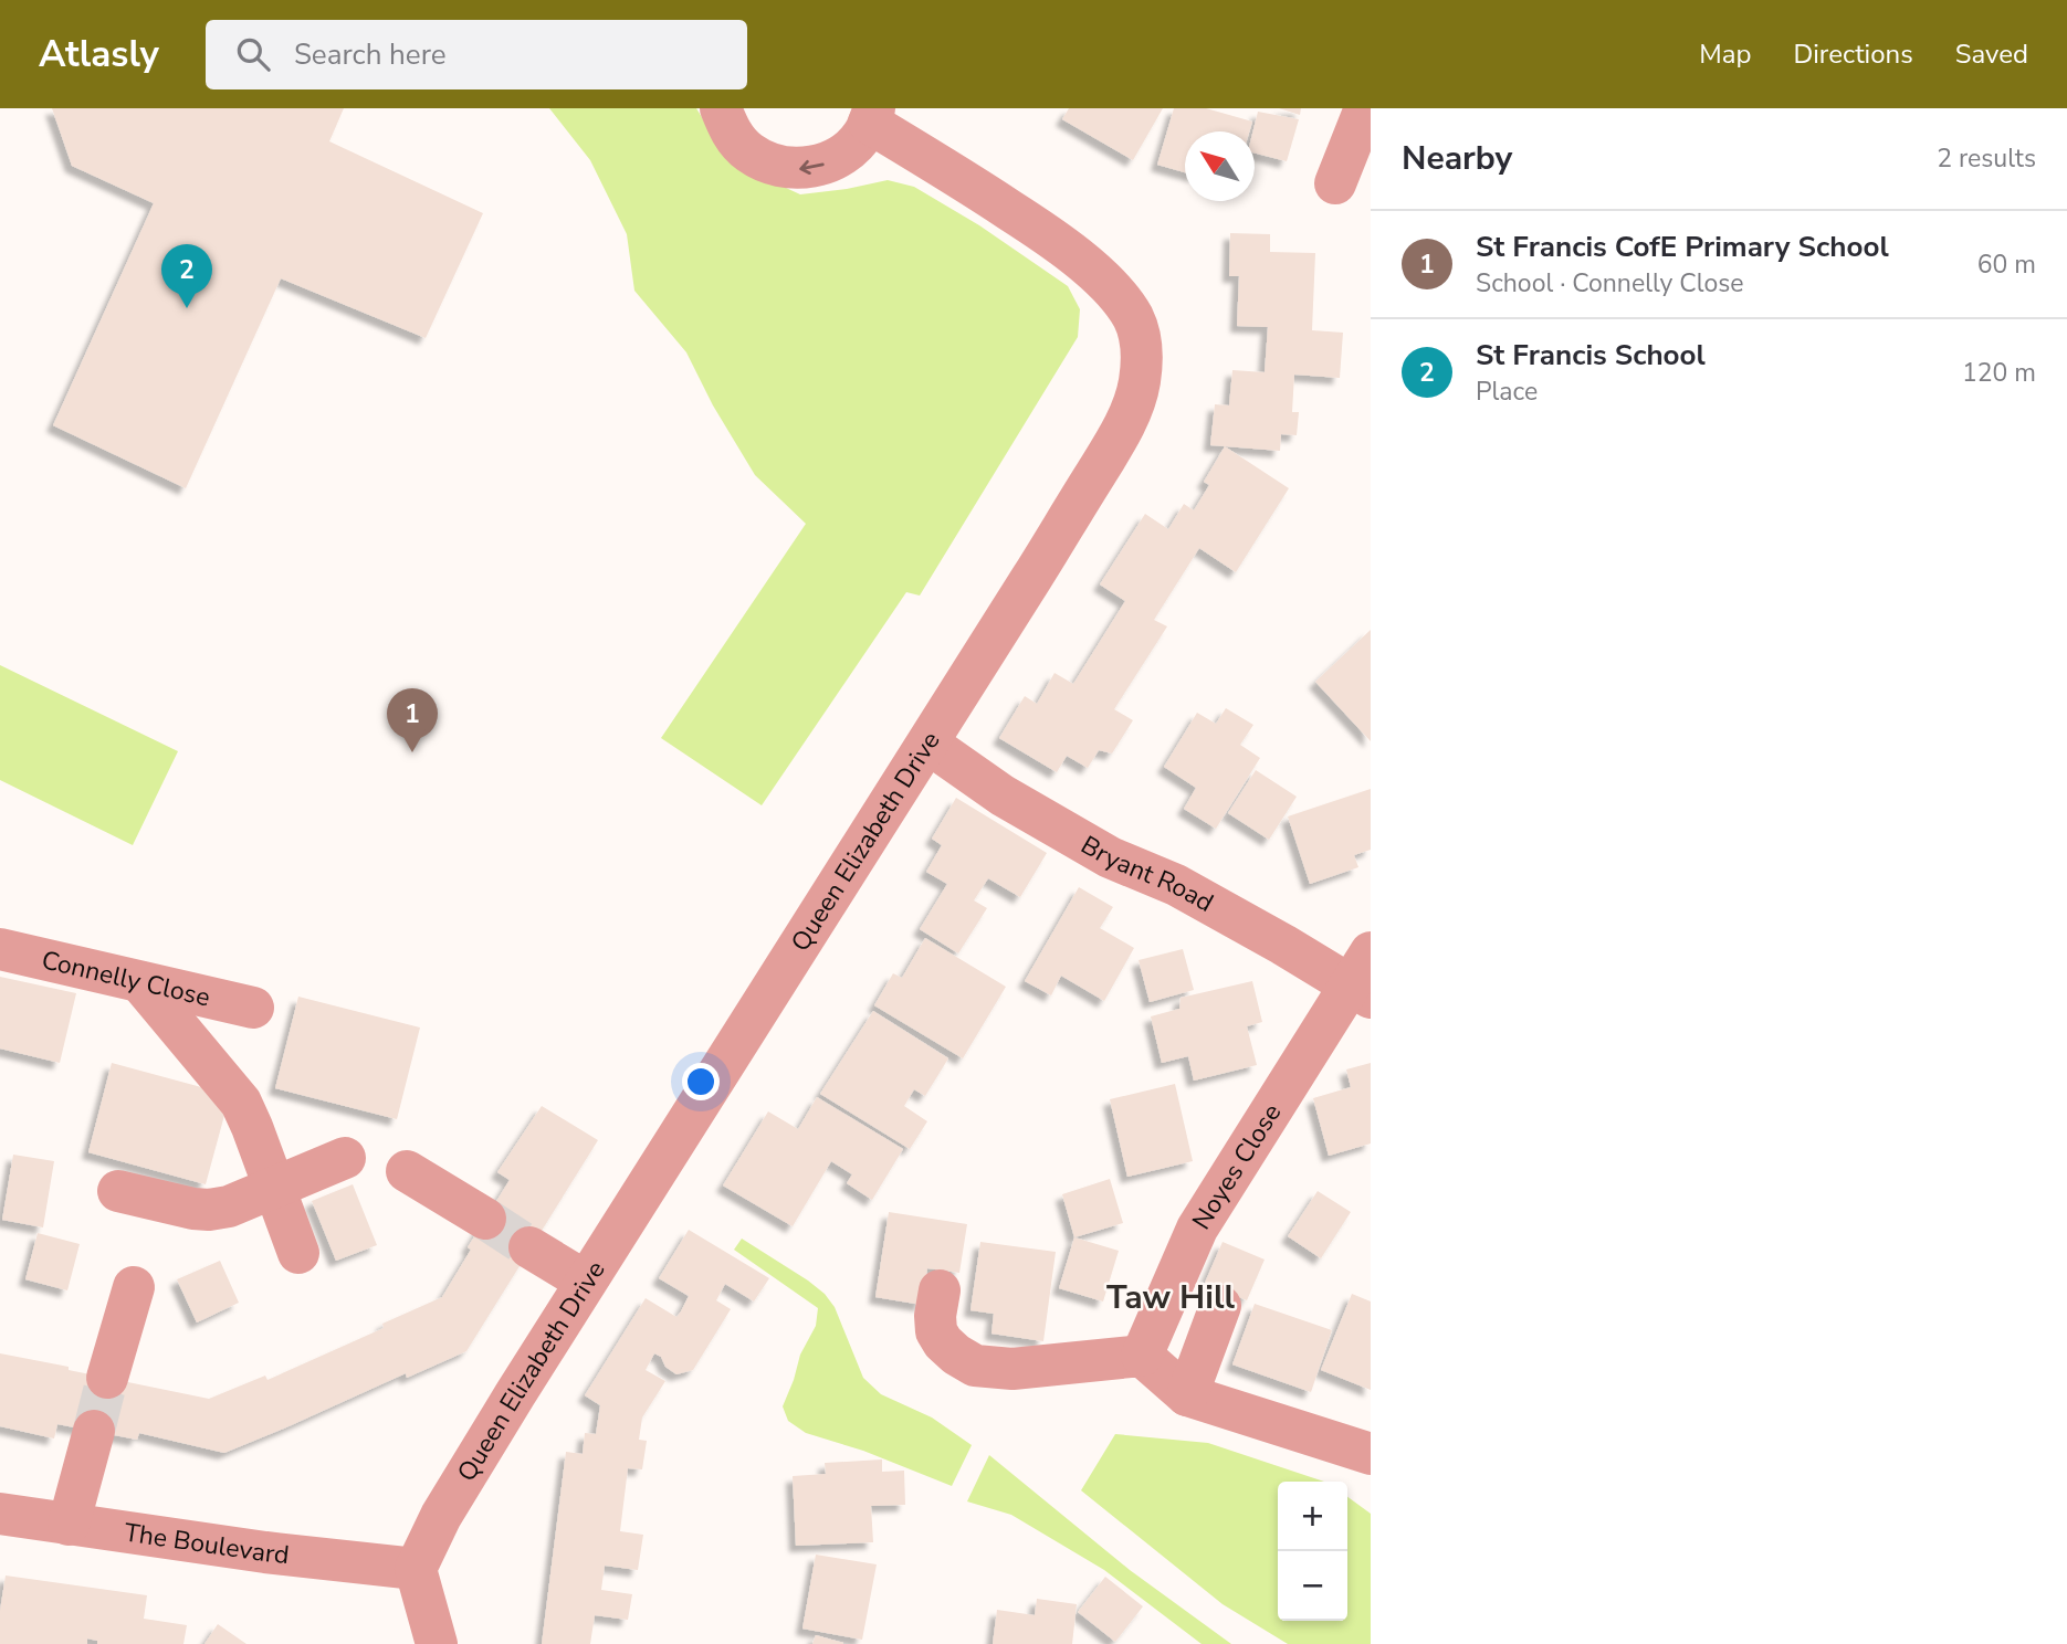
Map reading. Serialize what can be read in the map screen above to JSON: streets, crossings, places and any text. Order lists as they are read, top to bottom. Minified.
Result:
{"streets":{"street":["Queen Elizabeth Drive","Bryant Road","Connelly Close","Noyes Close","The Boulevard"]},"crossings":[["Queen Elizabeth Drive","Bryant Road"],["Queen Elizabeth Drive","The Boulevard"],["Bryant Road","Noyes Close"]],"districts":["Taw Hill"],"north":"top left","page":{"header":"Atlasly","search":"Search here","nav":["Map","Directions","Saved"],"heading":["Nearby","2 results"],"list":[{"mark":"1","name":"St Francis CofE Primary School","note":"School · Connelly Close","value":"60 m"},{"mark":"2","name":"St Francis School","note":"Place","value":"120 m"}],"pins":["2","1"],"map_buttons":["+","−"]}}
